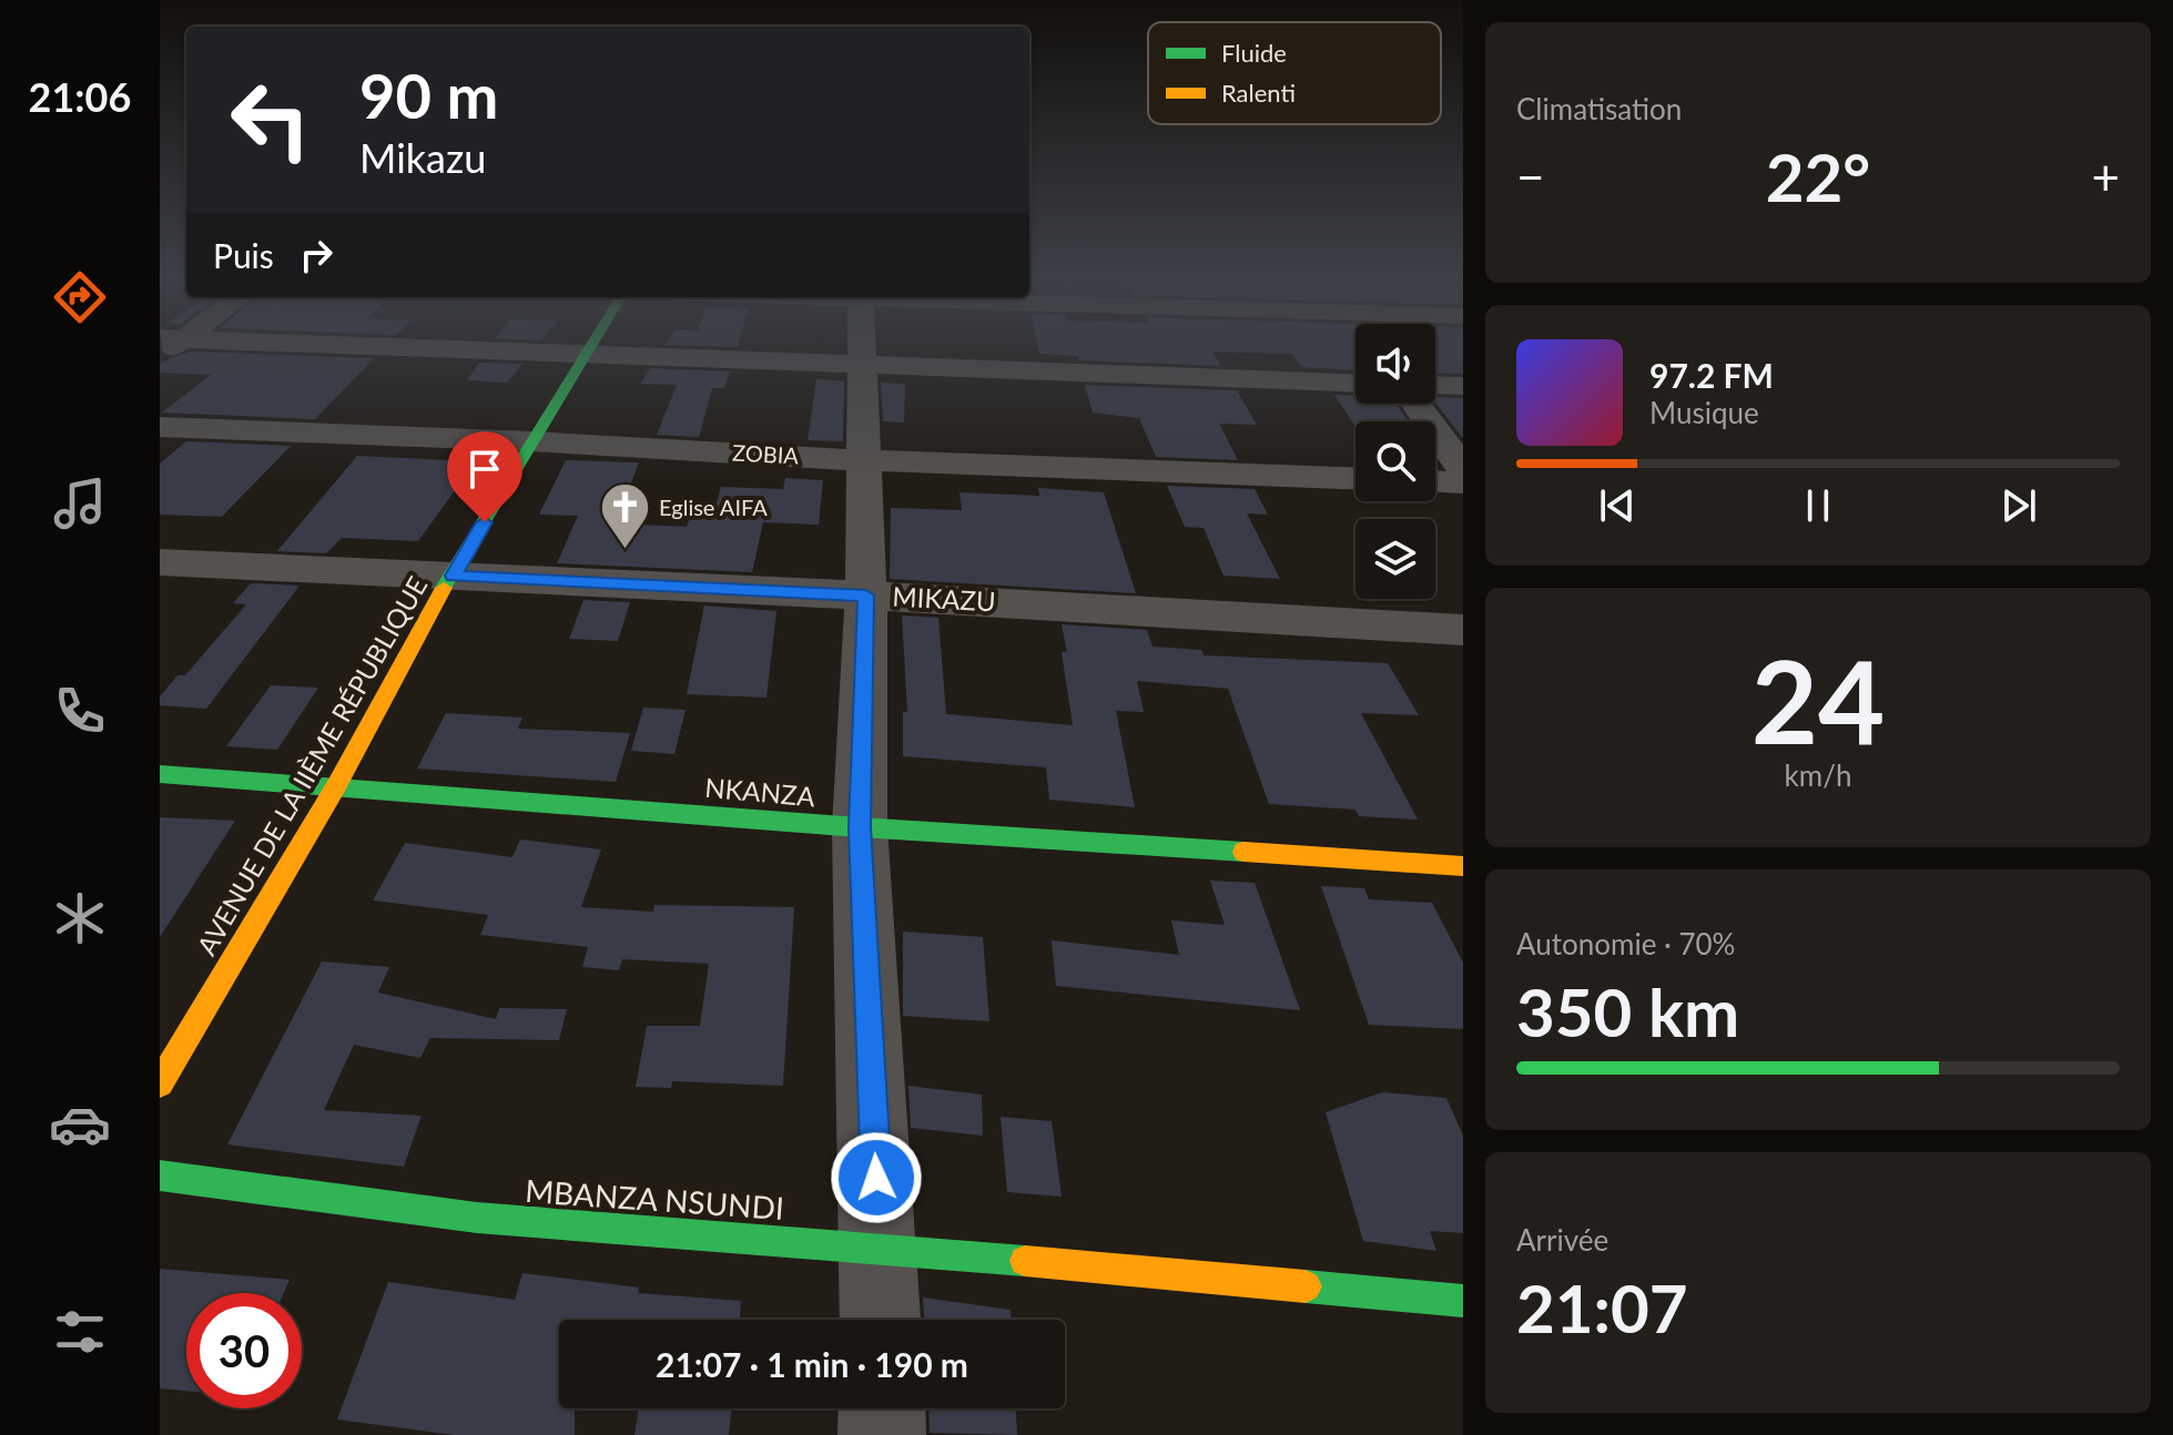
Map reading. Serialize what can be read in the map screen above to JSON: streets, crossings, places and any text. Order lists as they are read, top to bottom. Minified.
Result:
{"streets":{"street":["ZOBIA","MIKAZU","AVENUE DE LA IIÈME RÉPUBLIQUE","NKANZA","MBANZA NSUNDI"]},"crossings":[["ZOBIA","AVENUE DE LA IIÈME RÉPUBLIQUE"],["MIKAZU","AVENUE DE LA IIÈME RÉPUBLIQUE"],["AVENUE DE LA IIÈME RÉPUBLIQUE","NKANZA"]],"places":{"church":["Eglise AIFA"]},"legend":["Fluide","Ralenti"],"page":{"tabs":"21:06","tile":["Climatisation",["24","km/h"],["Autonomie · 70%","350 km"],["Arrivée","21:07"]],"turn":["90 m","Mikazu"],"heat":["−","22°","+"],"then":"Puis","song":["97.2 FM","Musique"],"limit":"30","trip":"21:07 · 1 min · 190 m"}}
